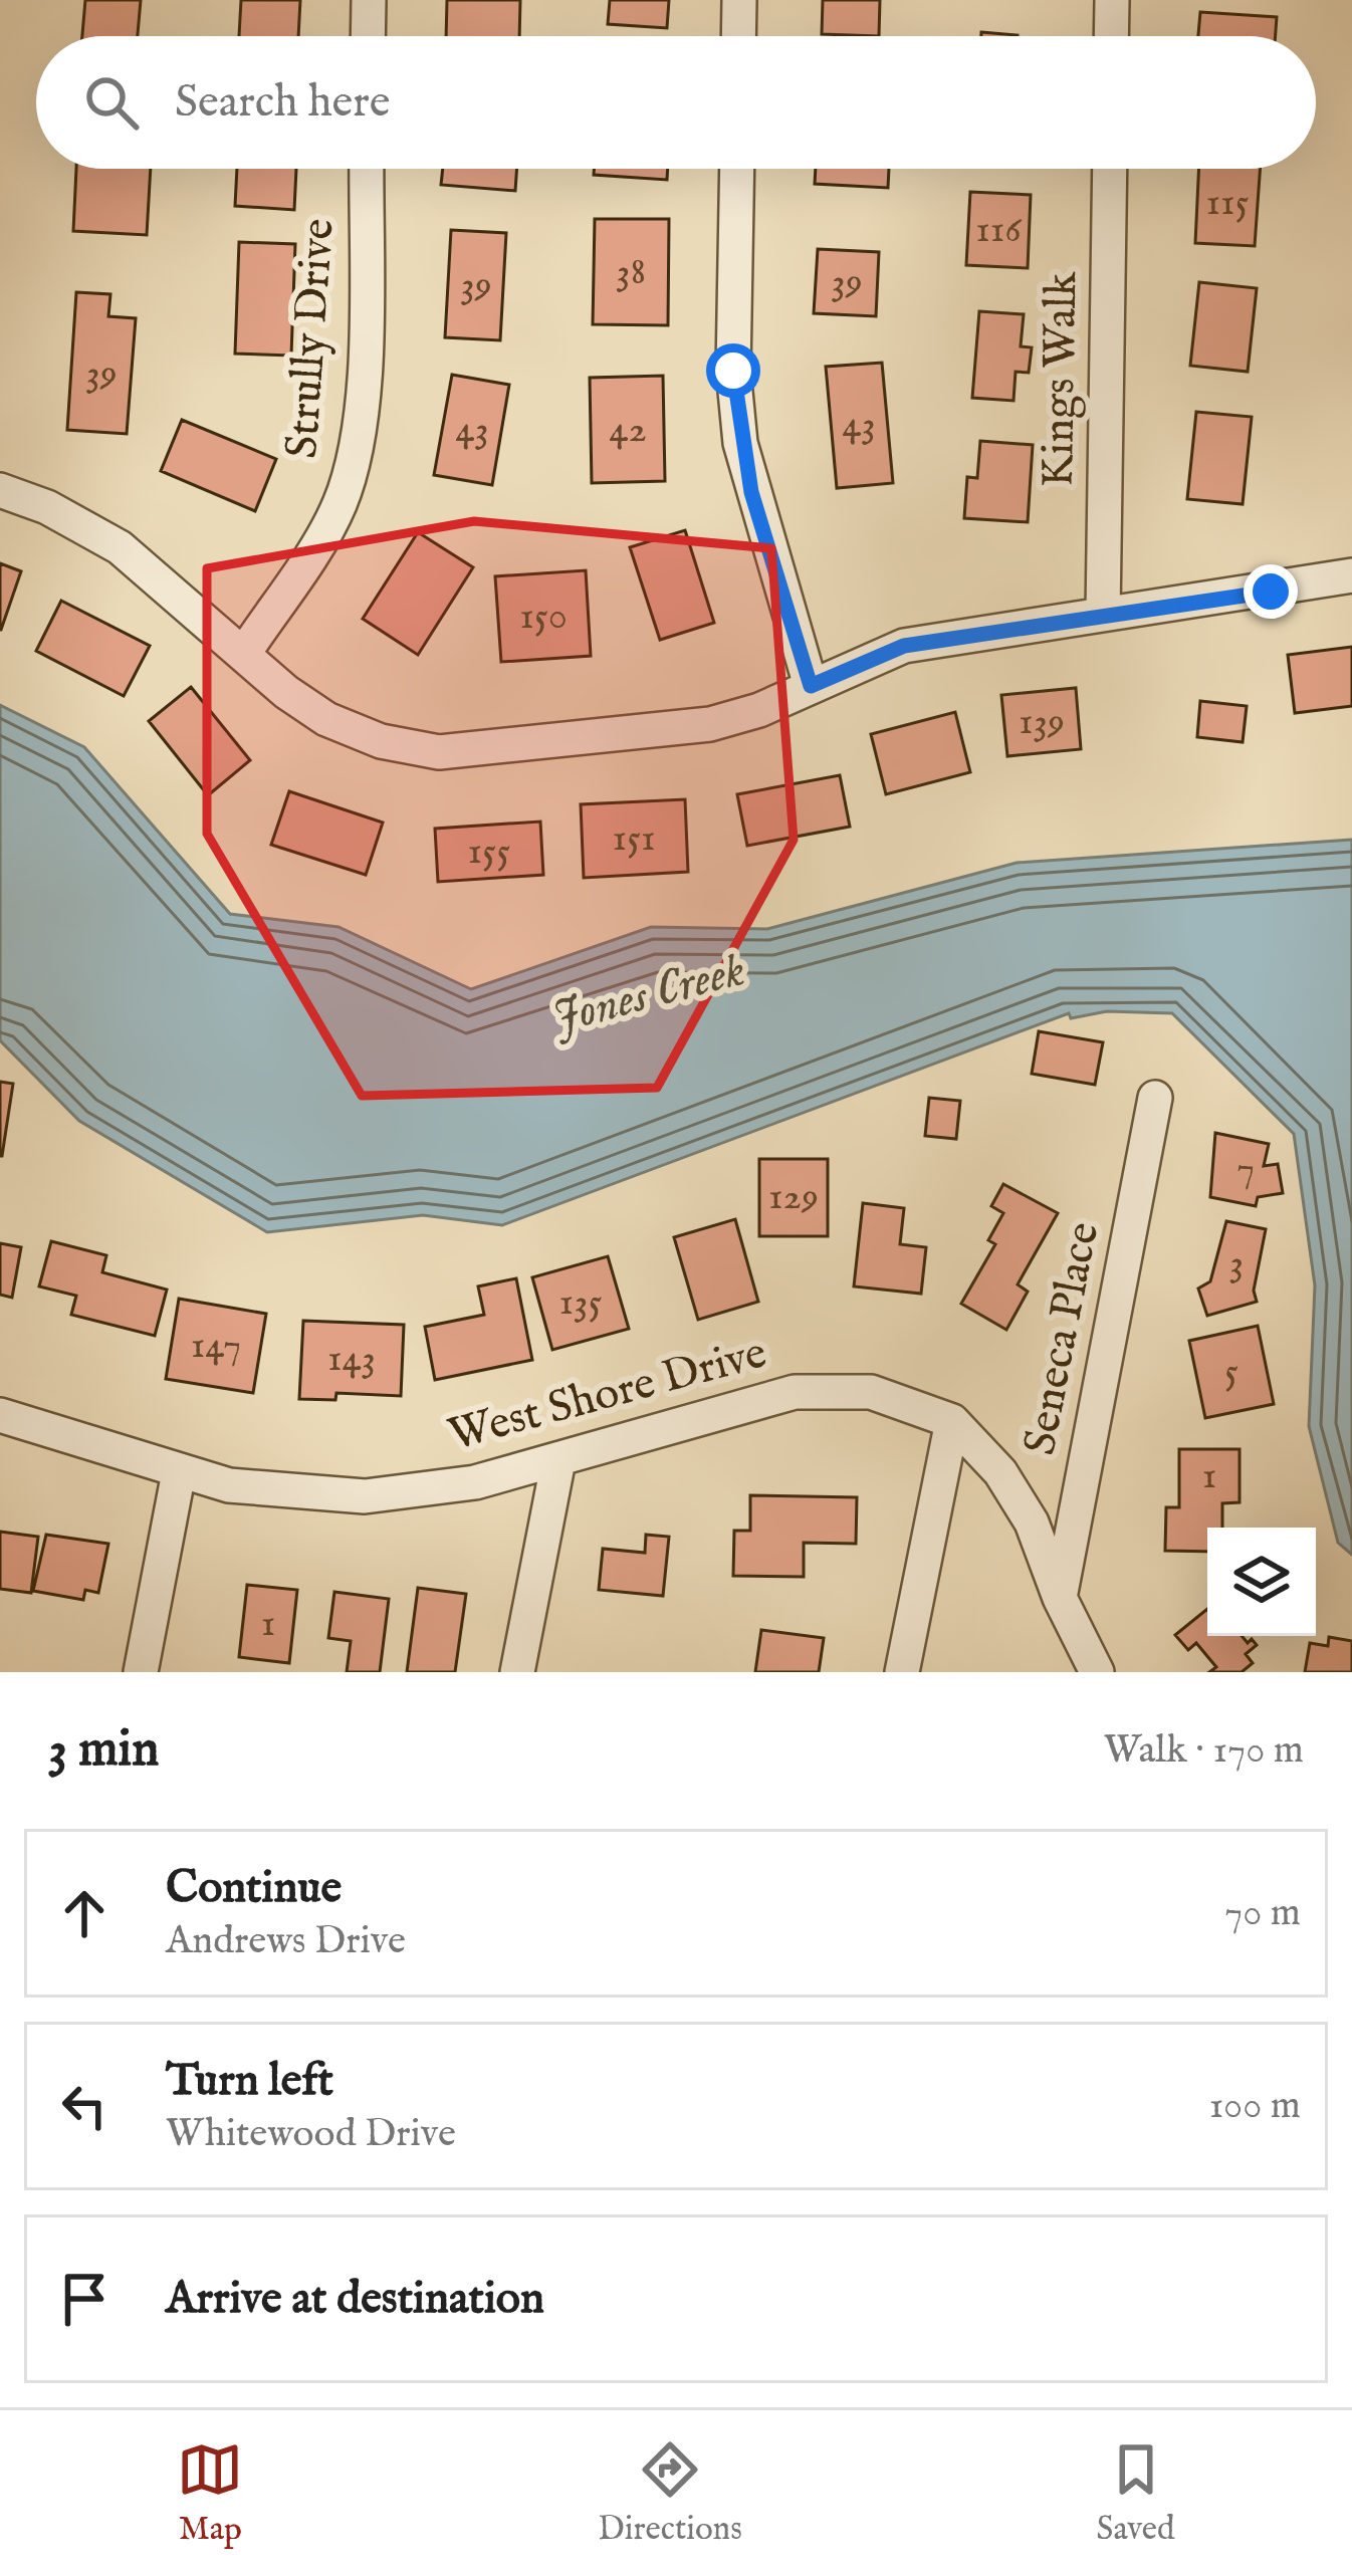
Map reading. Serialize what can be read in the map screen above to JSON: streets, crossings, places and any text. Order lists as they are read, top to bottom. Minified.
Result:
{"streets":{"street":["Strully Drive","Kings Walk","Seneca Place","West Shore Drive"]},"crossings":[["Seneca Place","West Shore Drive"]],"water":["Jones Creek"],"house_numbers":["115","116","38","39","39","39","43","43","42","150","139","151","155","7","129","3","135","147","143","5","1","1"],"page":{"search":"Search here","heading":["3 min","Walk · 170 m"],"list":[["Continue","Andrews Drive","70 m"],["Turn left","Whitewood Drive","100 m"],"Arrive at destination"],"nav":["Map","Directions","Saved"]}}
